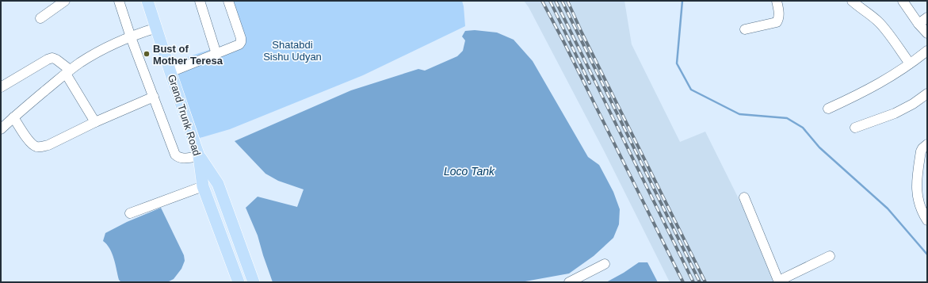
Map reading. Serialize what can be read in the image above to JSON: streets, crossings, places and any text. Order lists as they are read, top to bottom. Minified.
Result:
{"streets":{"main road":["Grand Trunk Road"]},"water":["Loco Tank"],"parks":["Shatabdi Sishu Udyan"],"places":["Bust of Mother Teresa"]}
